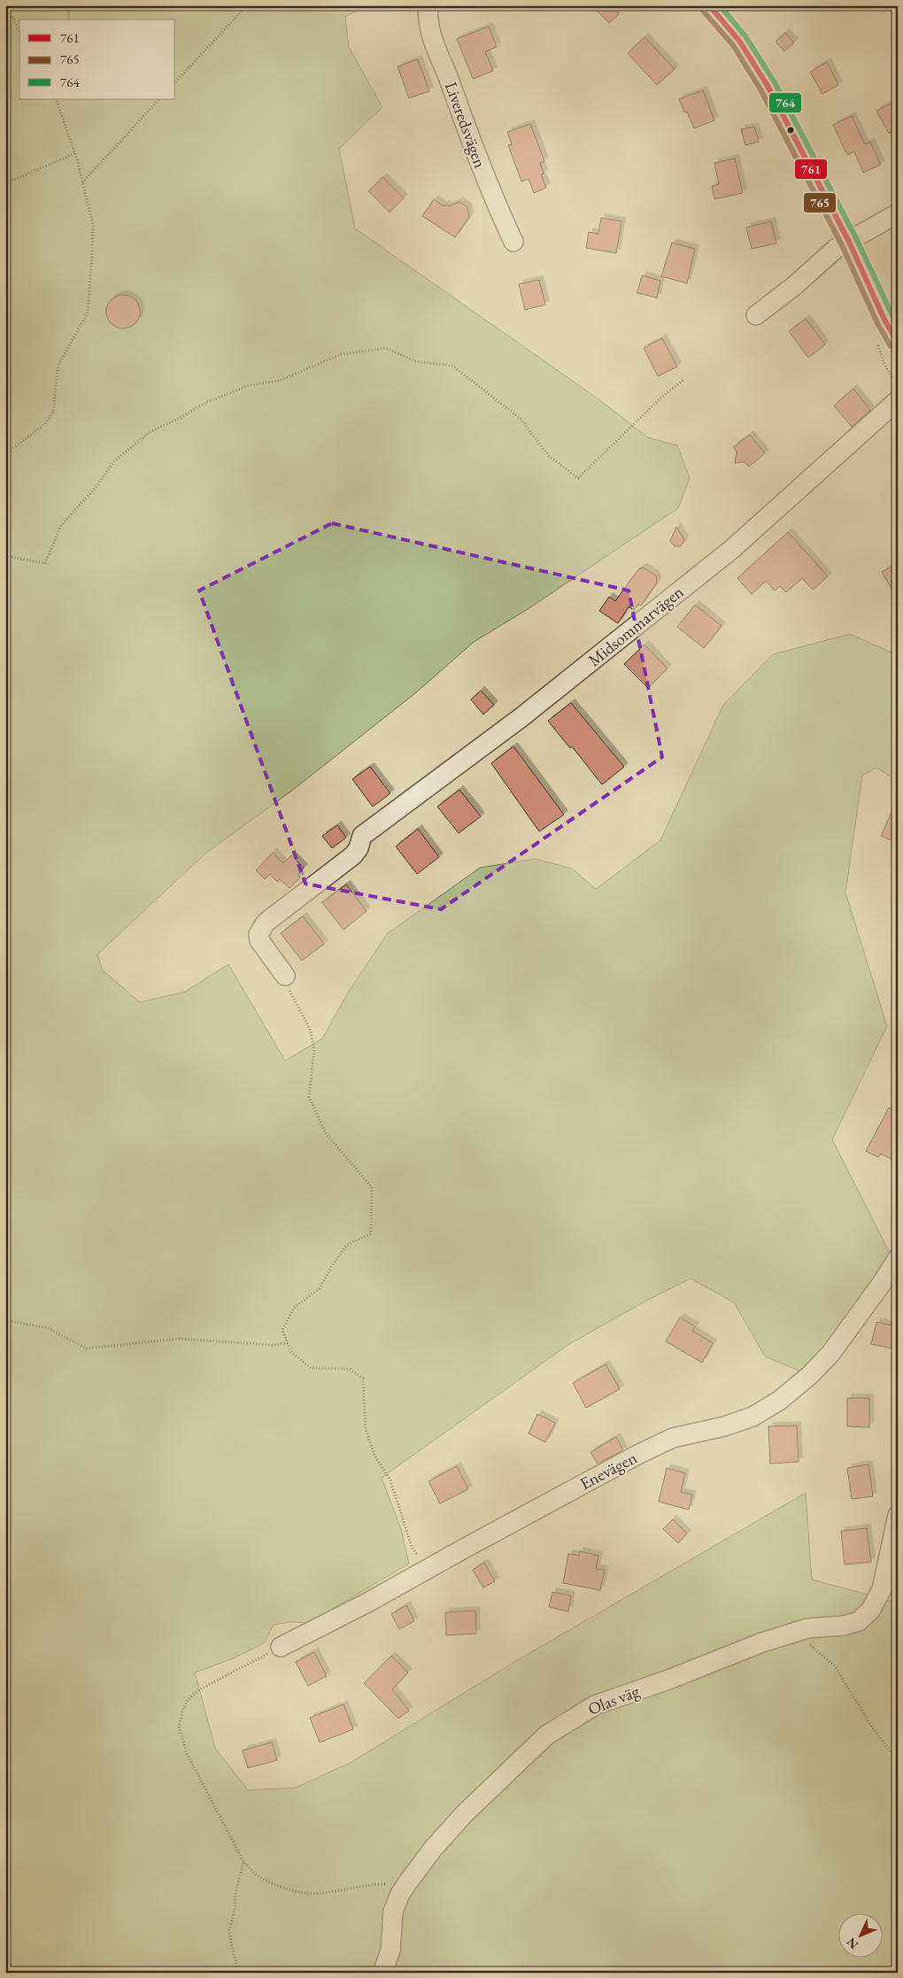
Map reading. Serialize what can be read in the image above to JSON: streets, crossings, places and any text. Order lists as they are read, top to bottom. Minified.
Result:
{"streets":{"street":["Liveredsvägen","Midsommarvägen","Enevägen","Olas väg"]},"lines":["transit line 761","transit line 764","transit line 765"],"legend":["761","765","764"],"north":"bottom left"}
